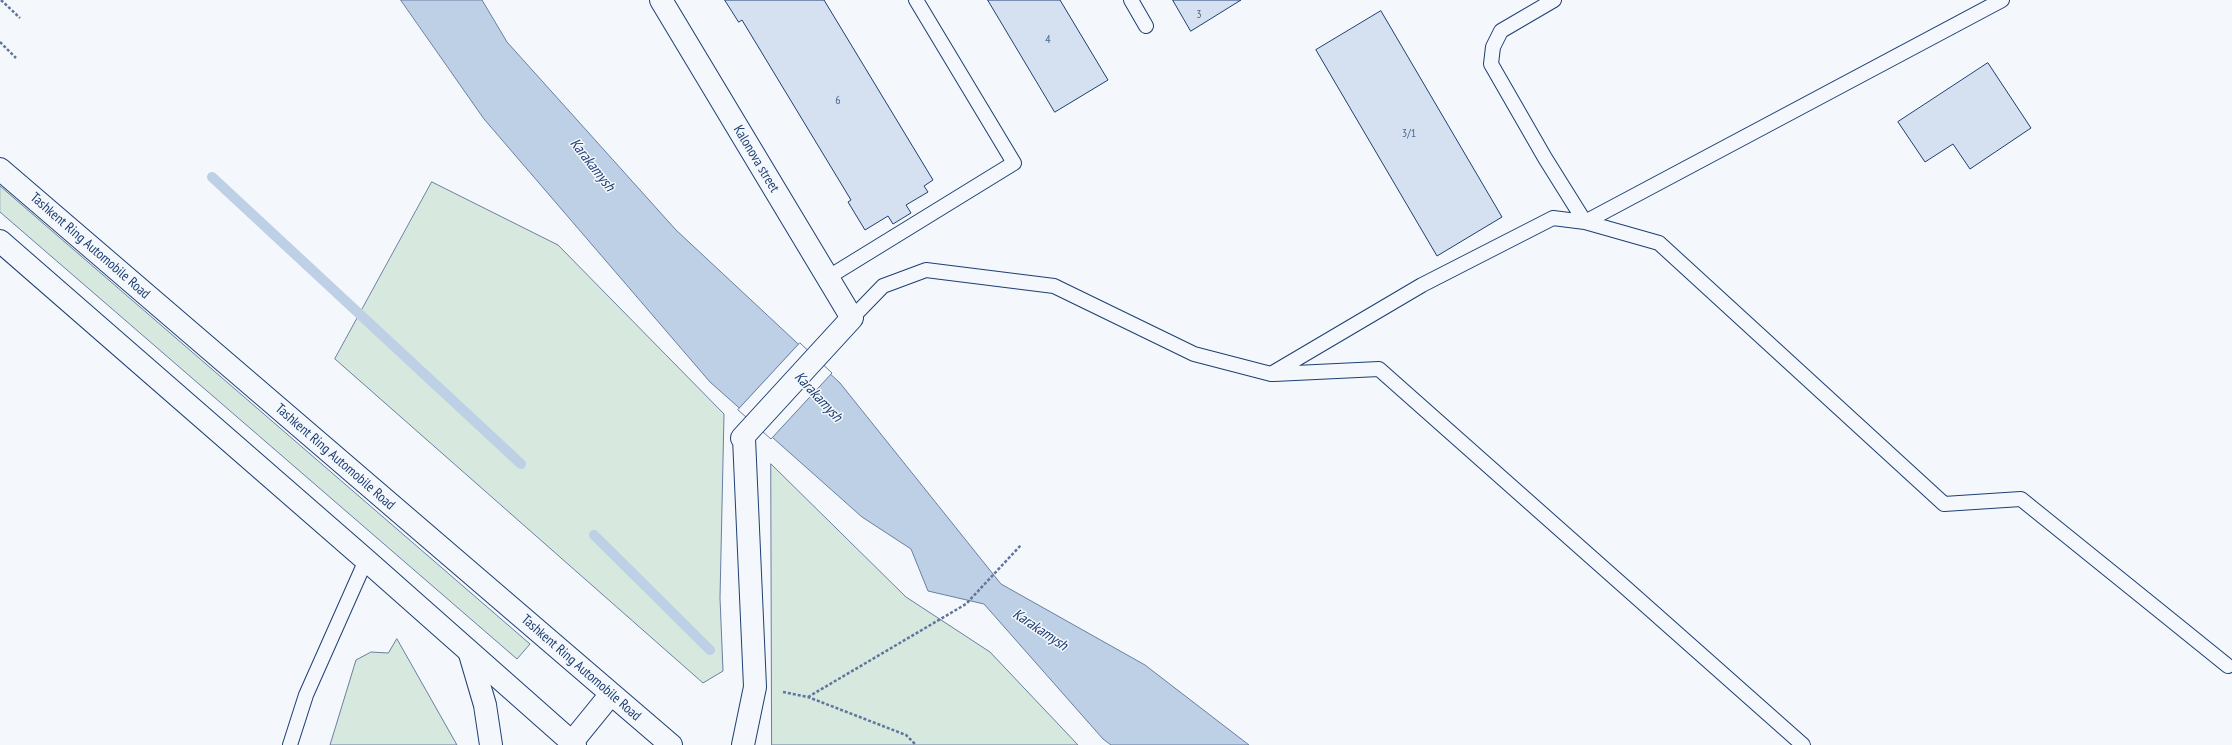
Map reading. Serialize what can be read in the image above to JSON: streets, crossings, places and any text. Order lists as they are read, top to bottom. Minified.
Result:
{"streets":{"main road":["Kalonova street","Tashkent Ring Automobile Road"]},"water":["Karakamysh"],"house_numbers":["3","4","6","3/1"]}
